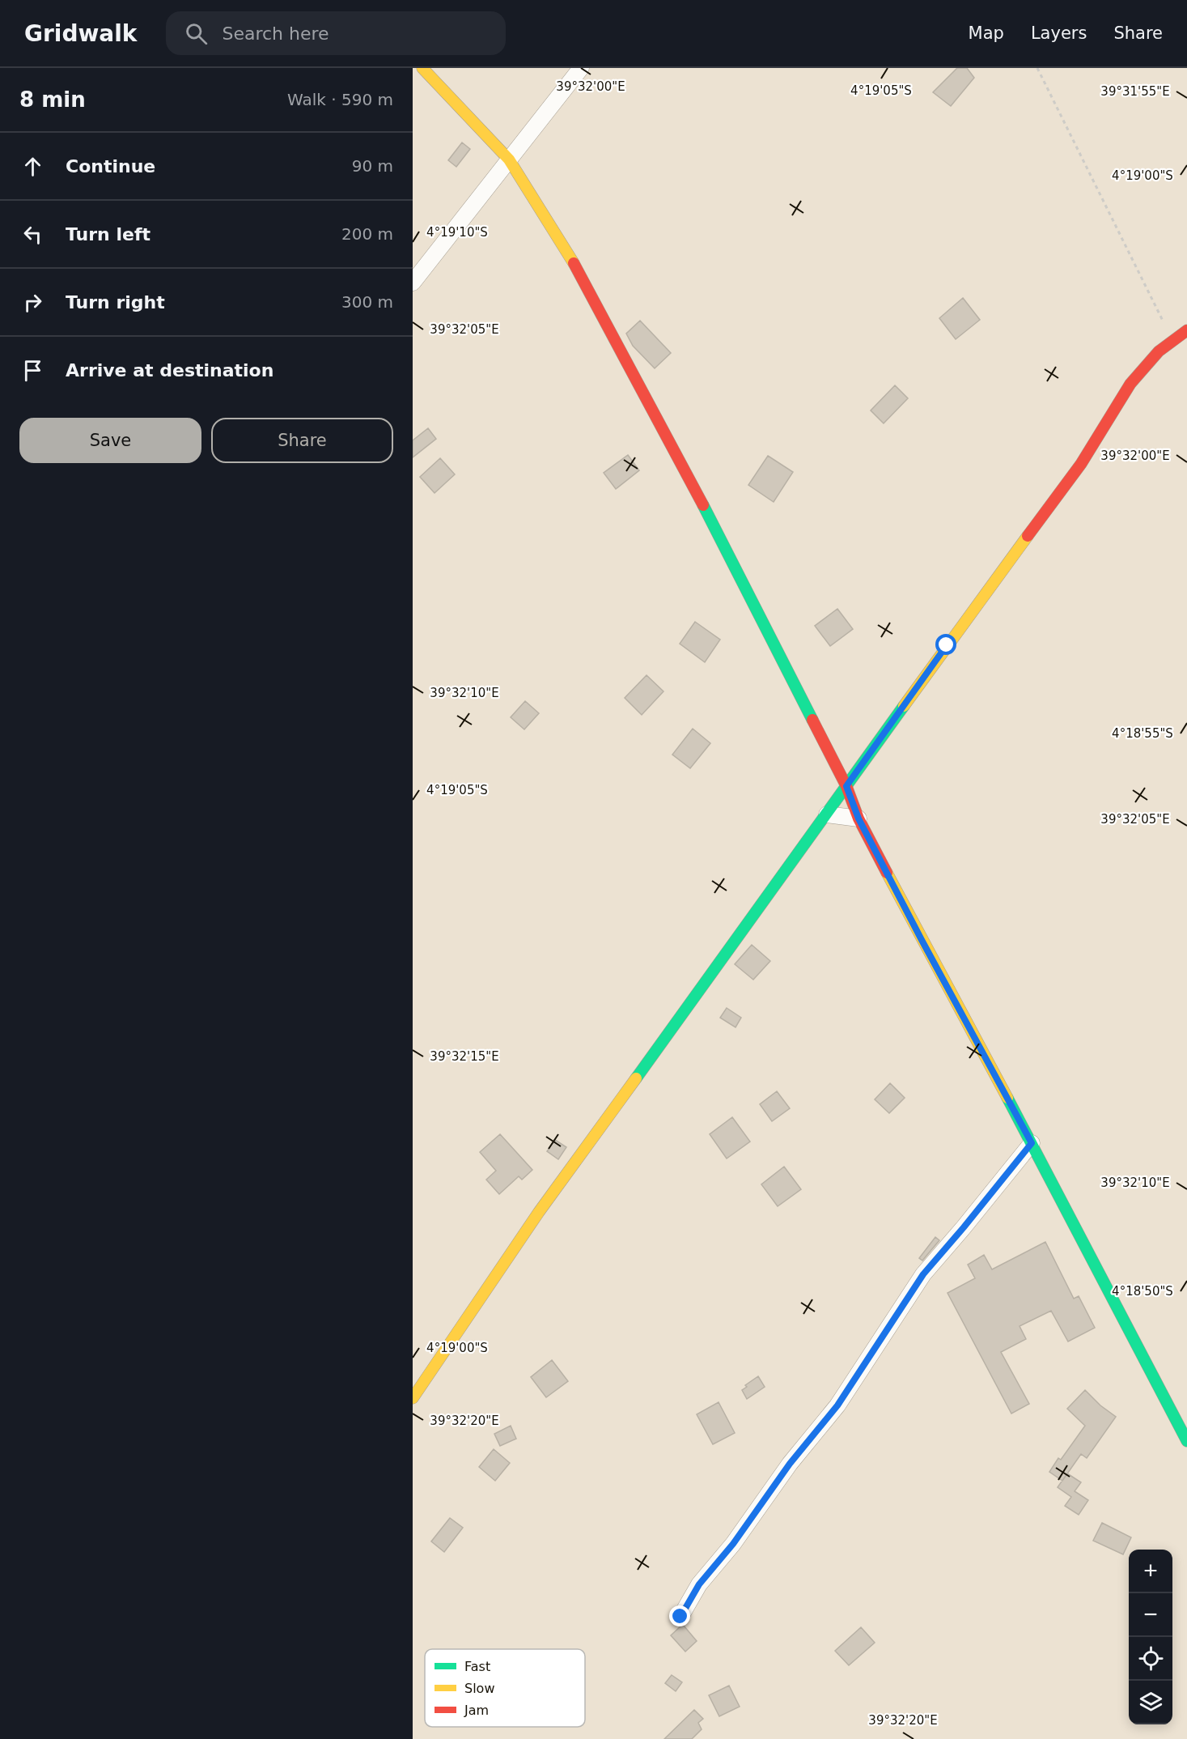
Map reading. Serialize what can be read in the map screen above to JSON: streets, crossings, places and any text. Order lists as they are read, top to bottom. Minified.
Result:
{"legend":["Fast","Slow","Jam"],"page":{"header":"Gridwalk","search":"Search here","nav":["Map","Layers","Share"],"heading":["8 min","Walk · 590 m"],"list":[["Continue","90 m"],["Turn left","200 m"],["Turn right","300 m"],"Arrive at destination"],"buttons":["Save","Share"],"map_buttons":["+","−"]},"coordinates":["39°32'00\"E","4°19'05\"S","39°31'55\"E","4°19'00\"S","4°19'10\"S","39°32'05\"E","39°32'10\"E","4°18'55\"S","39°32'15\"E","4°18'50\"S","39°32'20\"E"]}
